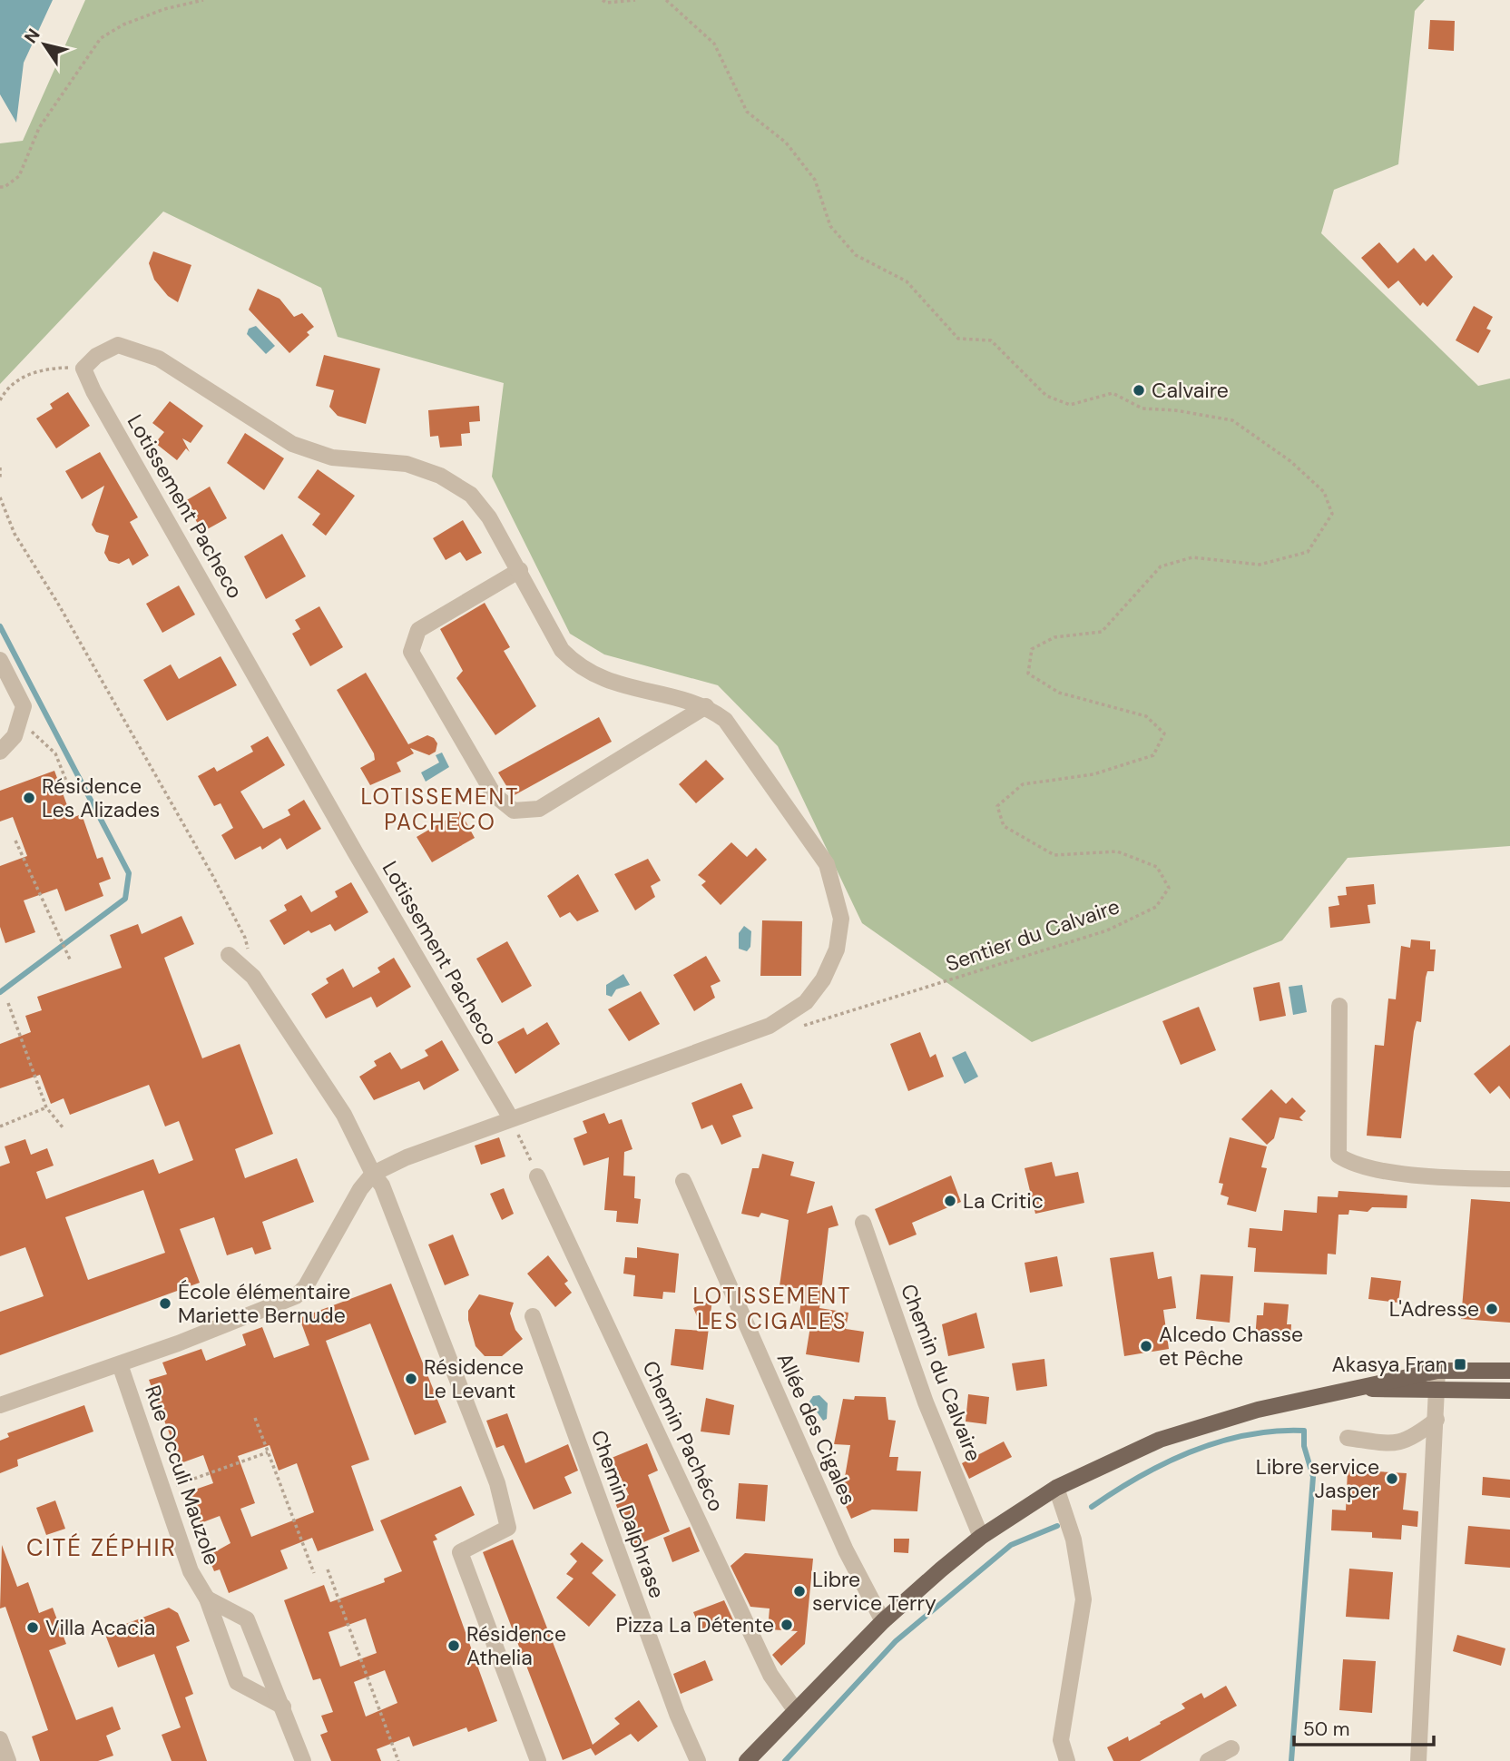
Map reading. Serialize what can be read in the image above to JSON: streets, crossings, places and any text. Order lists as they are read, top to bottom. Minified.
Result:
{"streets":{"street":["Lotissement Pacheco","Chemin du Calvaire","Allée des Cigales","Chemin Pachéco","Rue Occuli Mauzole","Chemin Dalphrase"],"path":["Sentier du Calvaire"]},"districts":["LOTISSEMENT PACHECO","LOTISSEMENT LES CIGALES","CITÉ ZÉPHIR"],"places":{"other":["Calvaire","Résidence Les Alizades","La Critic","École élémentaire Mariette Bernude","L'Adresse","Alcedo Chasse et Pêche","Résidence Le Levant","Libre service Jasper","Libre service Terry","Pizza La Détente","Villa Acacia","Résidence Athelia"],"transit":["Akasya Fran"]},"scale_bar":"50 m","north":"top left"}
